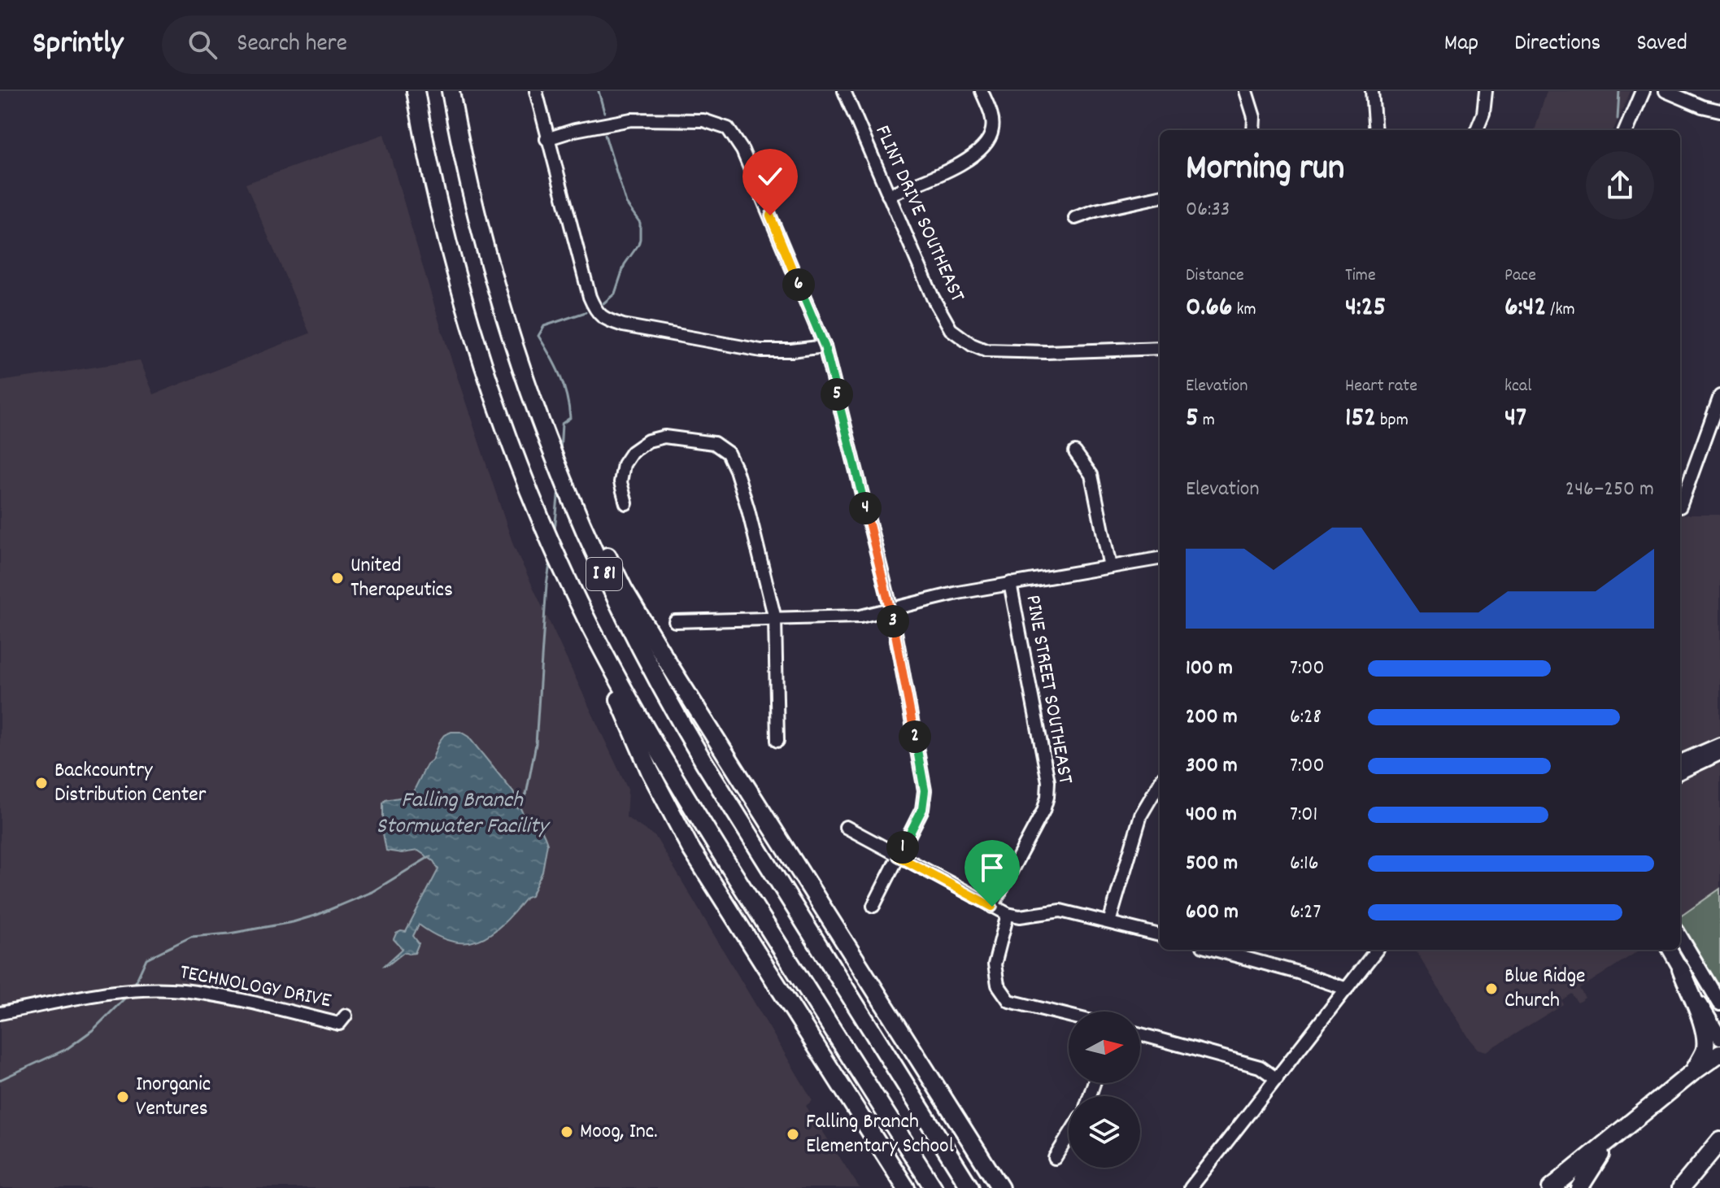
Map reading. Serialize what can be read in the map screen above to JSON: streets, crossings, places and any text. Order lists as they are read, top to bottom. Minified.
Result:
{"streets":{"highway":["I 81"],"street":["FLINT DRIVE SOUTHEAST","PINE STREET SOUTHEAST","TECHNOLOGY DRIVE"]},"water":["Falling Branch Stormwater Facility"],"places":["United Therapeutics","Backcountry Distribution Center","Blue Ridge Church","Inorganic Ventures","Moog, Inc.","Falling Branch Elementary School"],"north":"right","page":{"header":"Sprintly","search":"Search here","nav":["Map","Directions","Saved"],"heading":["Morning run","06:33"],"stats":[["Distance","0.66 km"],["Time","4:25"],["Pace","6:42 /km"],["Elevation","5 m"],["Heart rate","152 bpm"],["kcal","47"]],"pins":["6","5","4","3","2","1"],"chart":["Elevation","246–250 m"],"list":[{"name":"100 m","note":"7:00"},{"name":"200 m","note":"6:28"},{"name":"300 m","note":"7:00"},{"name":"400 m","note":"7:01"},{"name":"500 m","note":"6:16"},{"name":"600 m","note":"6:27"}]}}
